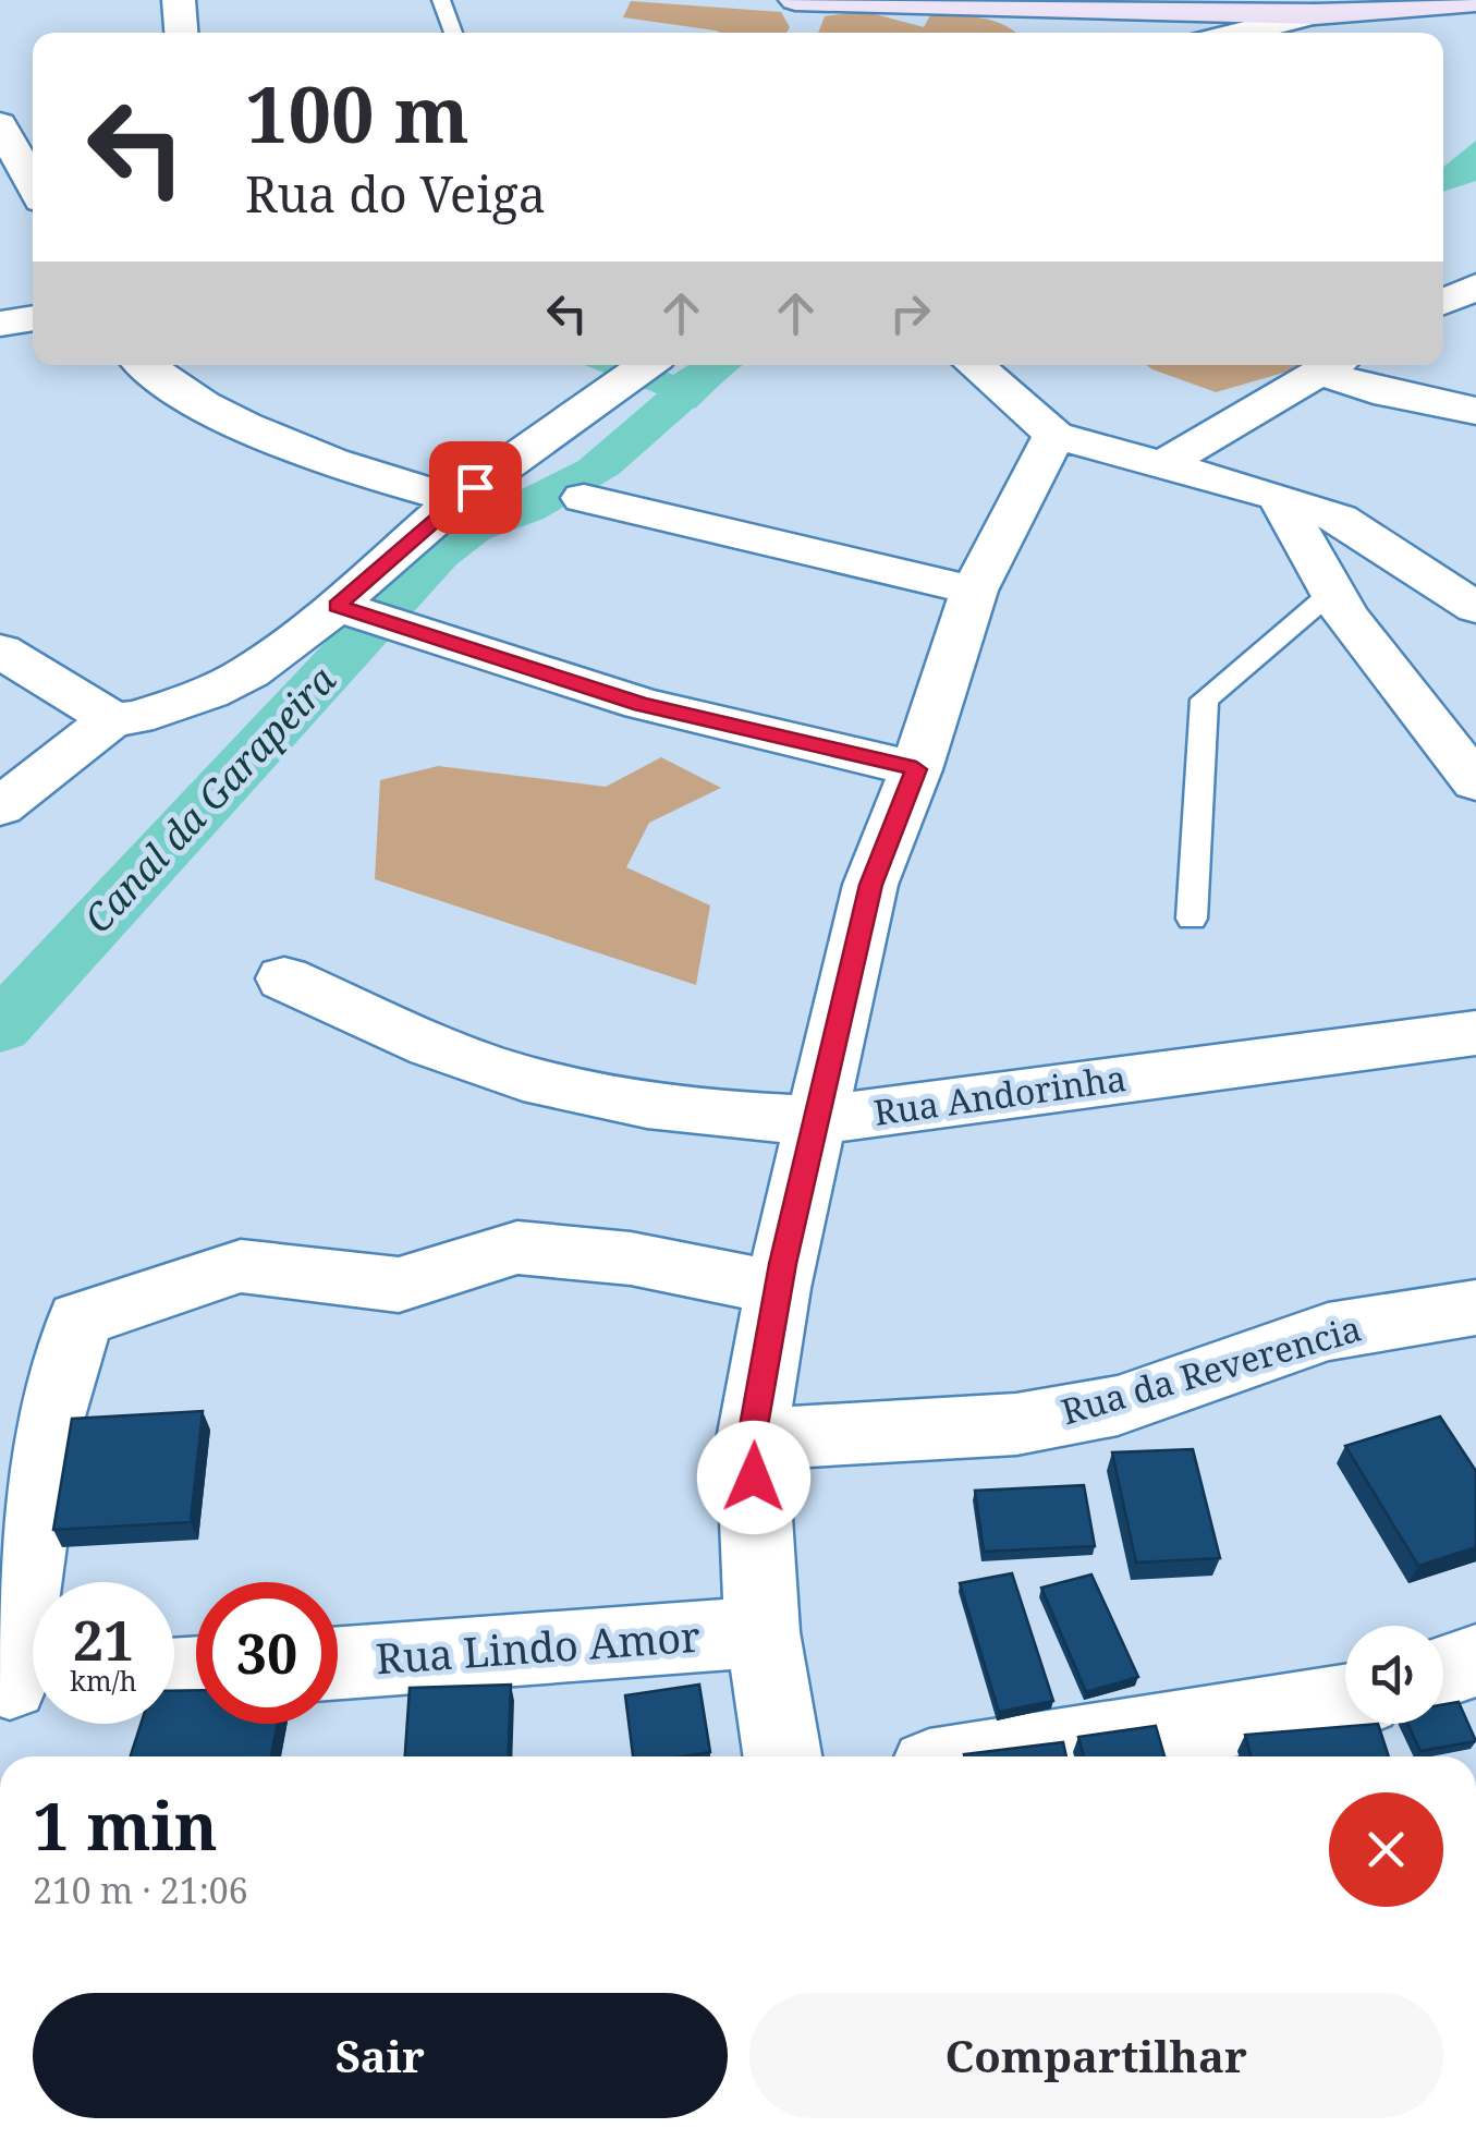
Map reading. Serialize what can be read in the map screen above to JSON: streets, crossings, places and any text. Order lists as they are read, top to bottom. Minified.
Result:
{"streets":{"street":["Rua Andorinha","Rua da Reverencia","Rua Lindo Amor"]},"water":["Canal da Garapeira"],"page":{"turn":["100 m","Rua do Veiga"],"speed":"21 km/h","limit":"30","heading":["1 min","210 m · 21:06"],"buttons":["Sair","Compartilhar"]}}
